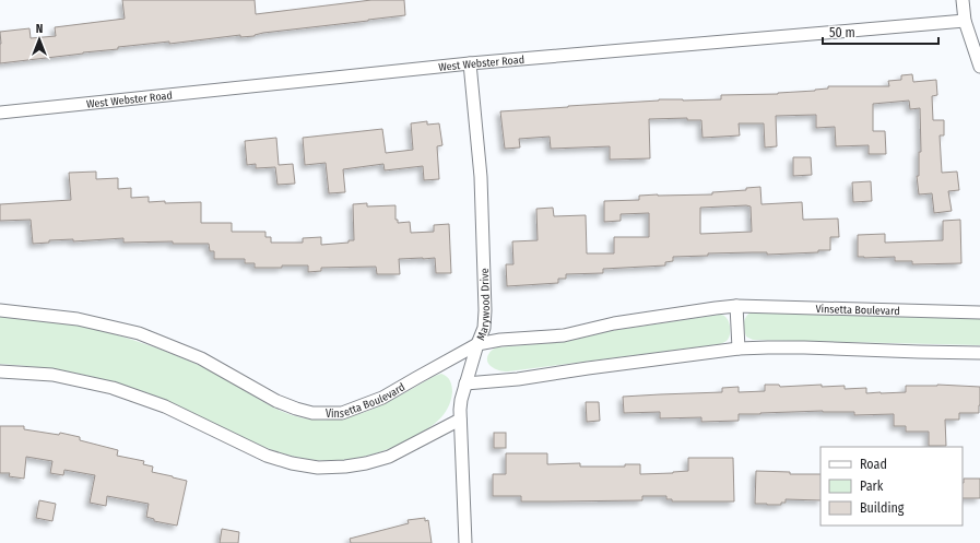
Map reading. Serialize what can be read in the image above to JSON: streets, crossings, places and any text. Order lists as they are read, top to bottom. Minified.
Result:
{"streets":{"street":["West Webster Road","Marywood Drive","Vinsetta Boulevard"]},"crossings":[["West Webster Road","Marywood Drive"],["Marywood Drive","Vinsetta Boulevard"]],"legend":["Road","Park","Building"],"scale_bar":"50 m","north":"top"}
